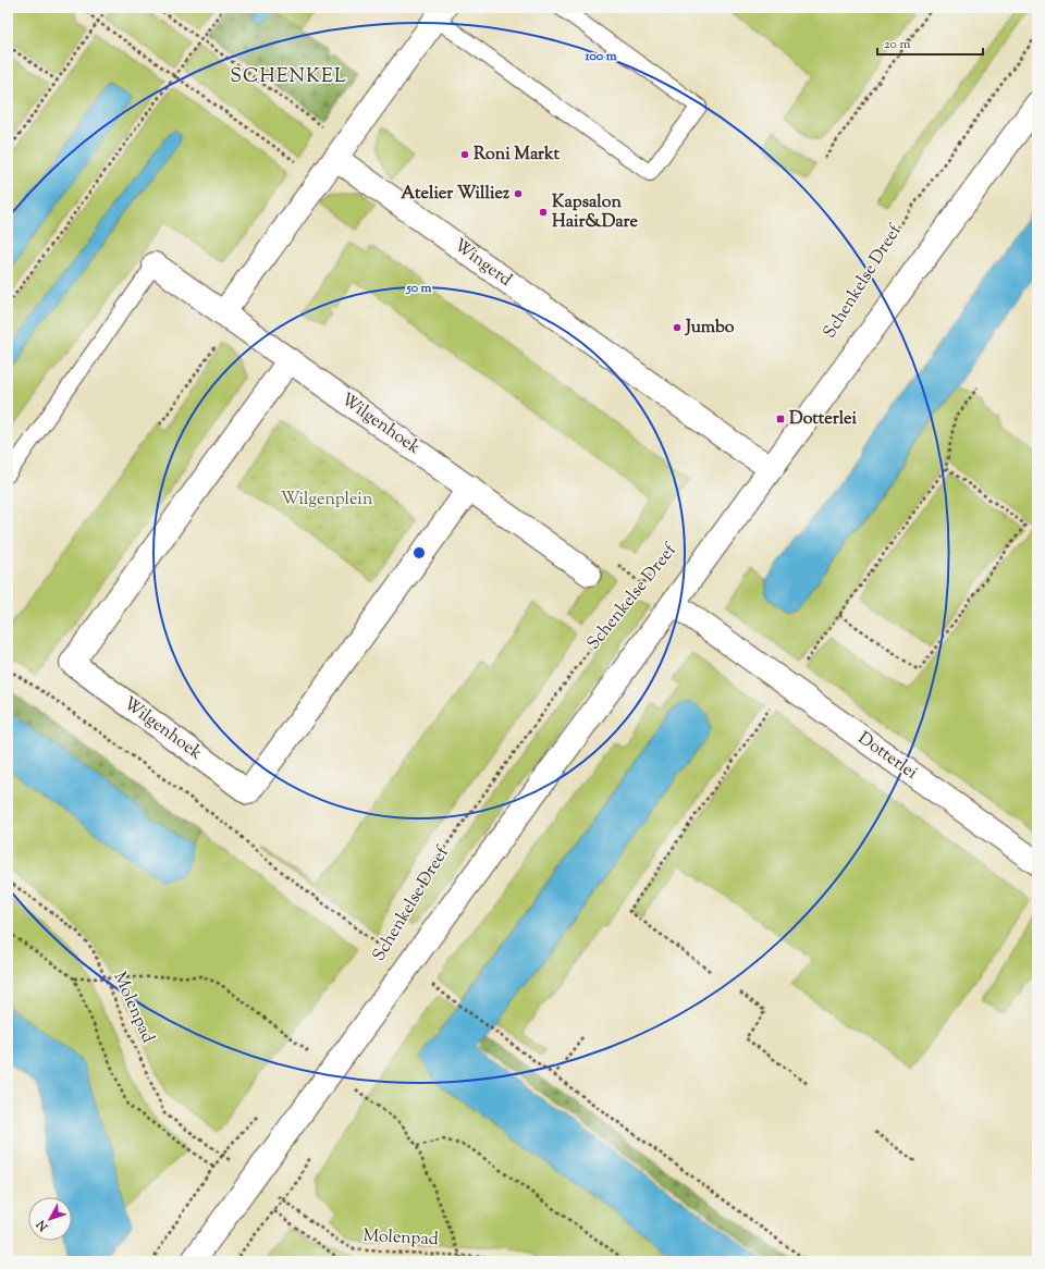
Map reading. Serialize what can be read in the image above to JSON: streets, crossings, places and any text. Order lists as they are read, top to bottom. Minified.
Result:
{"streets":{"street":["Wingerd","Schenkelse Dreef","Wilgenhoek","Dotterlei"],"path":["Molenpad"]},"crossings":[["Wingerd","Schenkelse Dreef"],["Schenkelse Dreef","Dotterlei"]],"districts":["SCHENKEL"],"parks":["Wilgenplein"],"places":{"other":["Roni Markt","Atelier Williez","Kapsalon Hair&Dare","Jumbo"],"transit":["Dotterlei"]},"scale_bar":"20 m","north":"bottom left","rings":["100 m","50 m"]}
